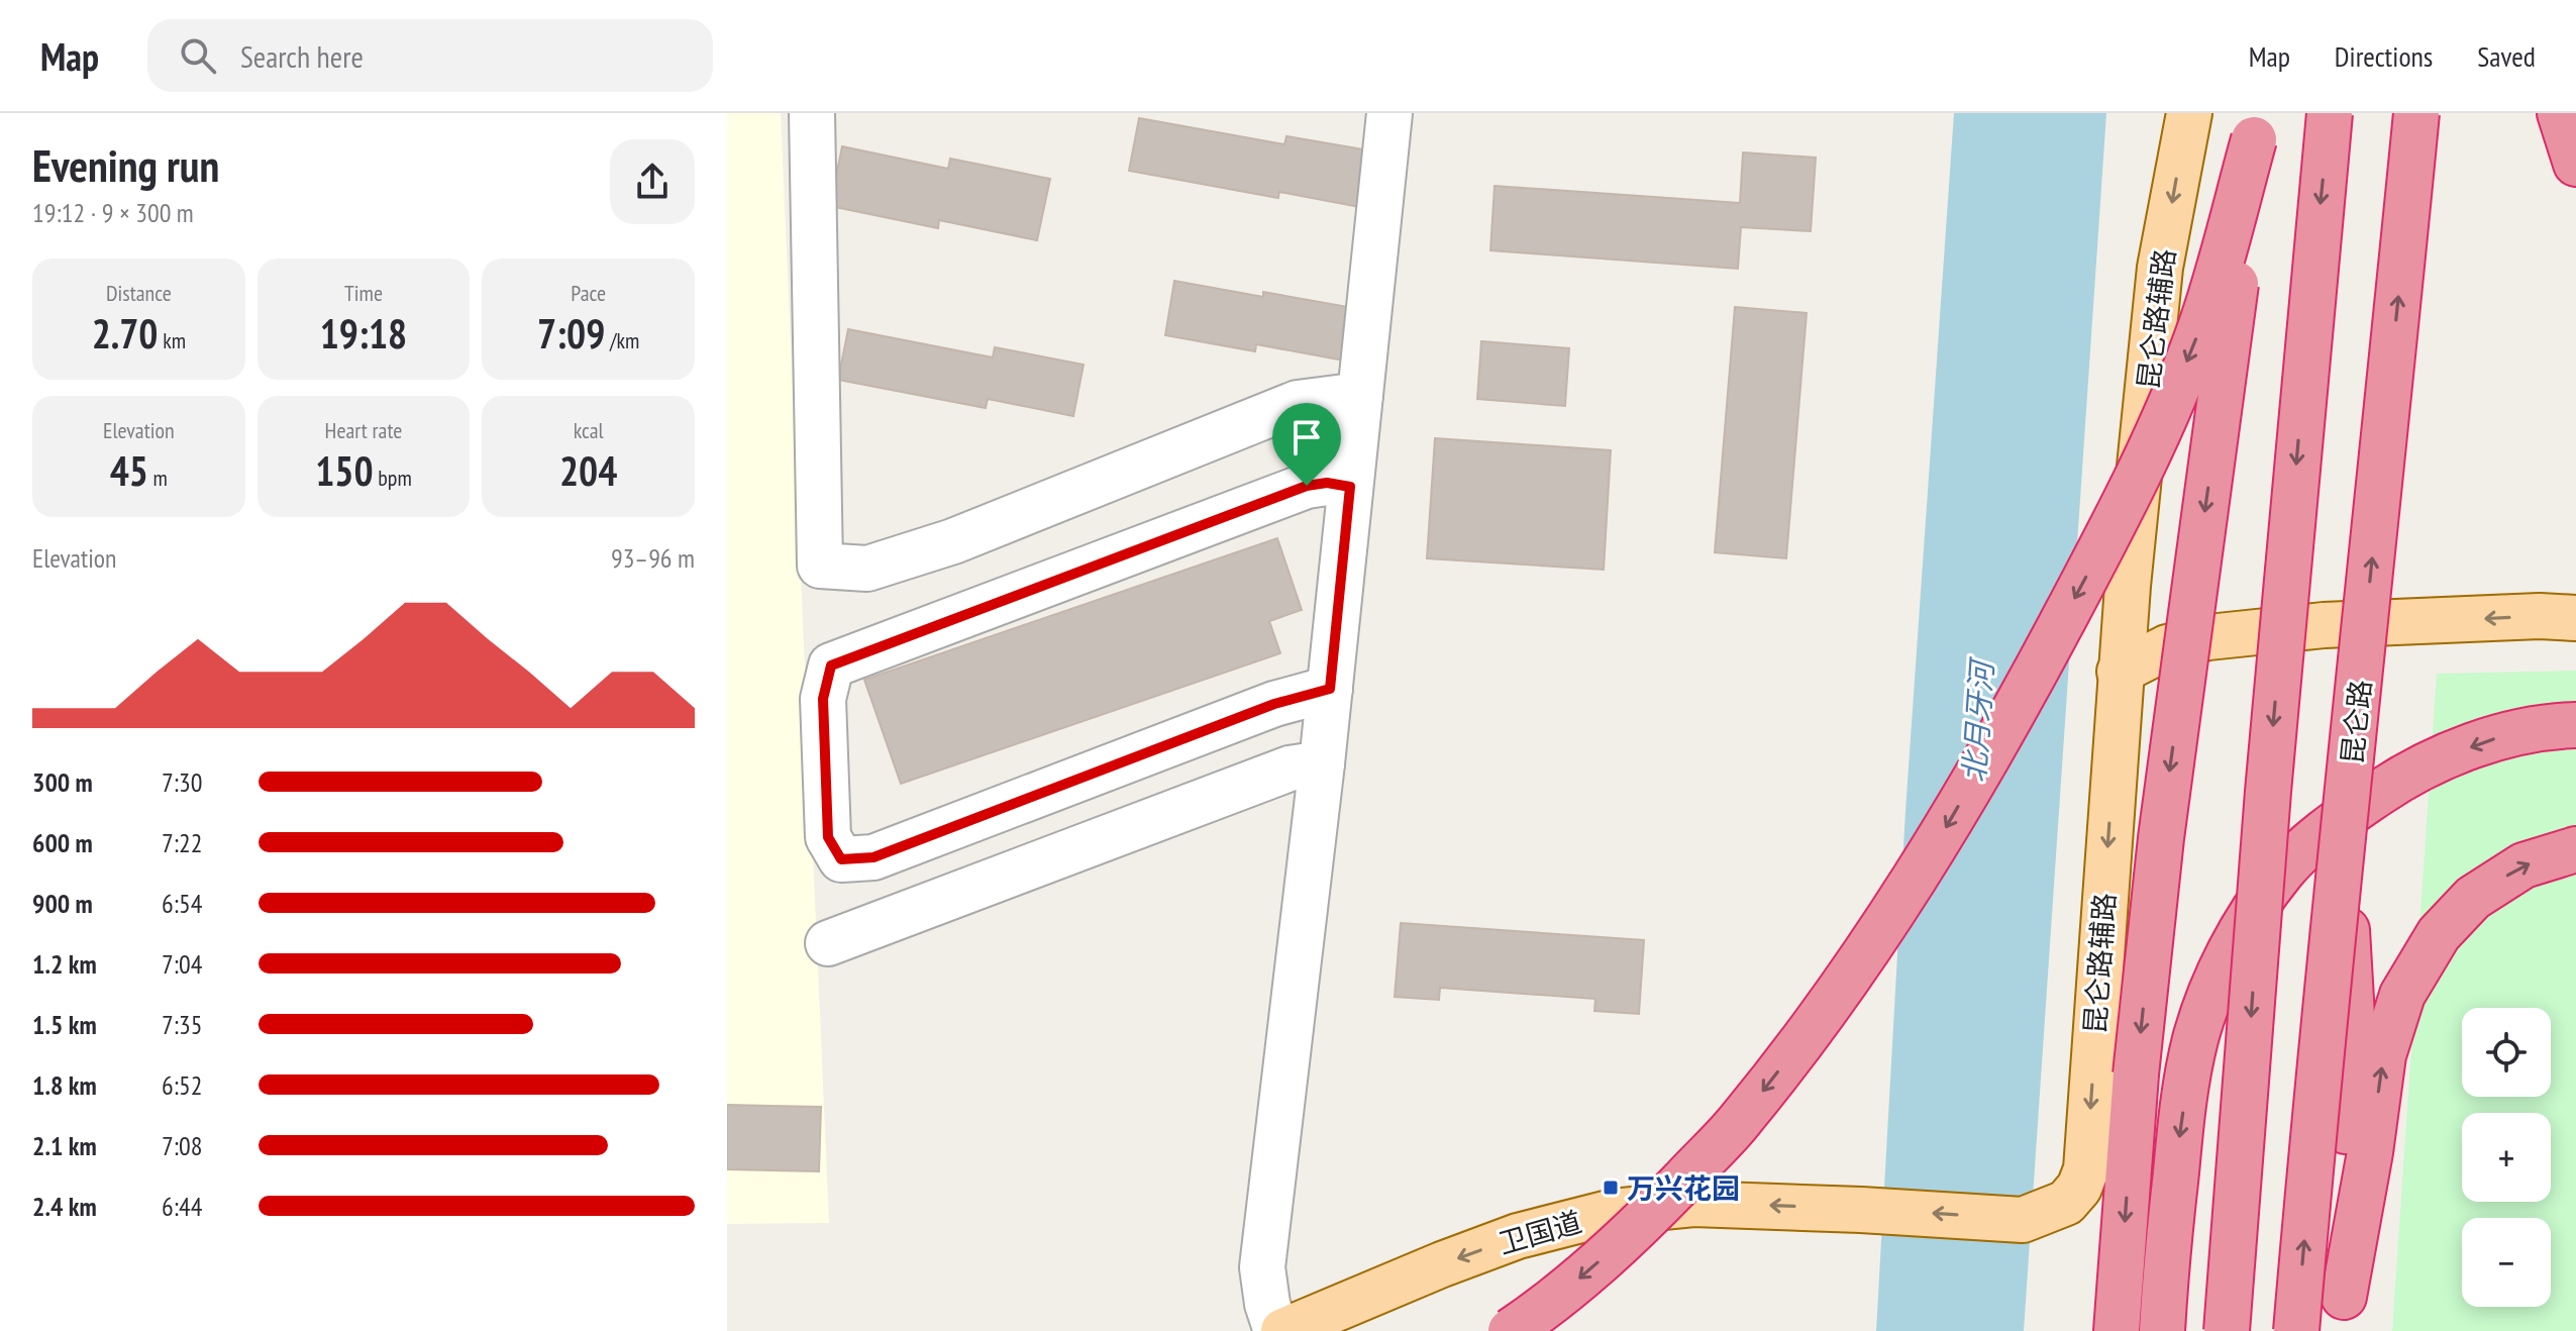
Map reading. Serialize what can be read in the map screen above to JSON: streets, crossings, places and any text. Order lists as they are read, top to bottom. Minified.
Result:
{"streets":{"highway":["昆仑路"],"main road":["昆仑路辅路","卫国道"]},"crossings":[["昆仑路辅路","卫国道"]],"one_way":["昆仑路辅路","卫国道"],"water":["北月牙河"],"places":{"transit":["万兴花园"]},"page":{"header":"Map","search":"Search here","nav":["Map","Directions","Saved"],"heading":["Evening run","19:12 · 9 × 300 m"],"stats":[["Distance","2.70 km"],["Time","19:18"],["Pace","7:09 /km"],["Elevation","45 m"],["Heart rate","150 bpm"],["kcal","204"]],"chart":["Elevation","93–96 m"],"list":[{"name":"300 m","note":"7:30"},{"name":"600 m","note":"7:22"},{"name":"900 m","note":"6:54"},{"name":"1.2 km","note":"7:04"},{"name":"1.5 km","note":"7:35"},{"name":"1.8 km","note":"6:52"},{"name":"2.1 km","note":"7:08"},{"name":"2.4 km","note":"6:44"}],"map_buttons":["+","−"]}}
